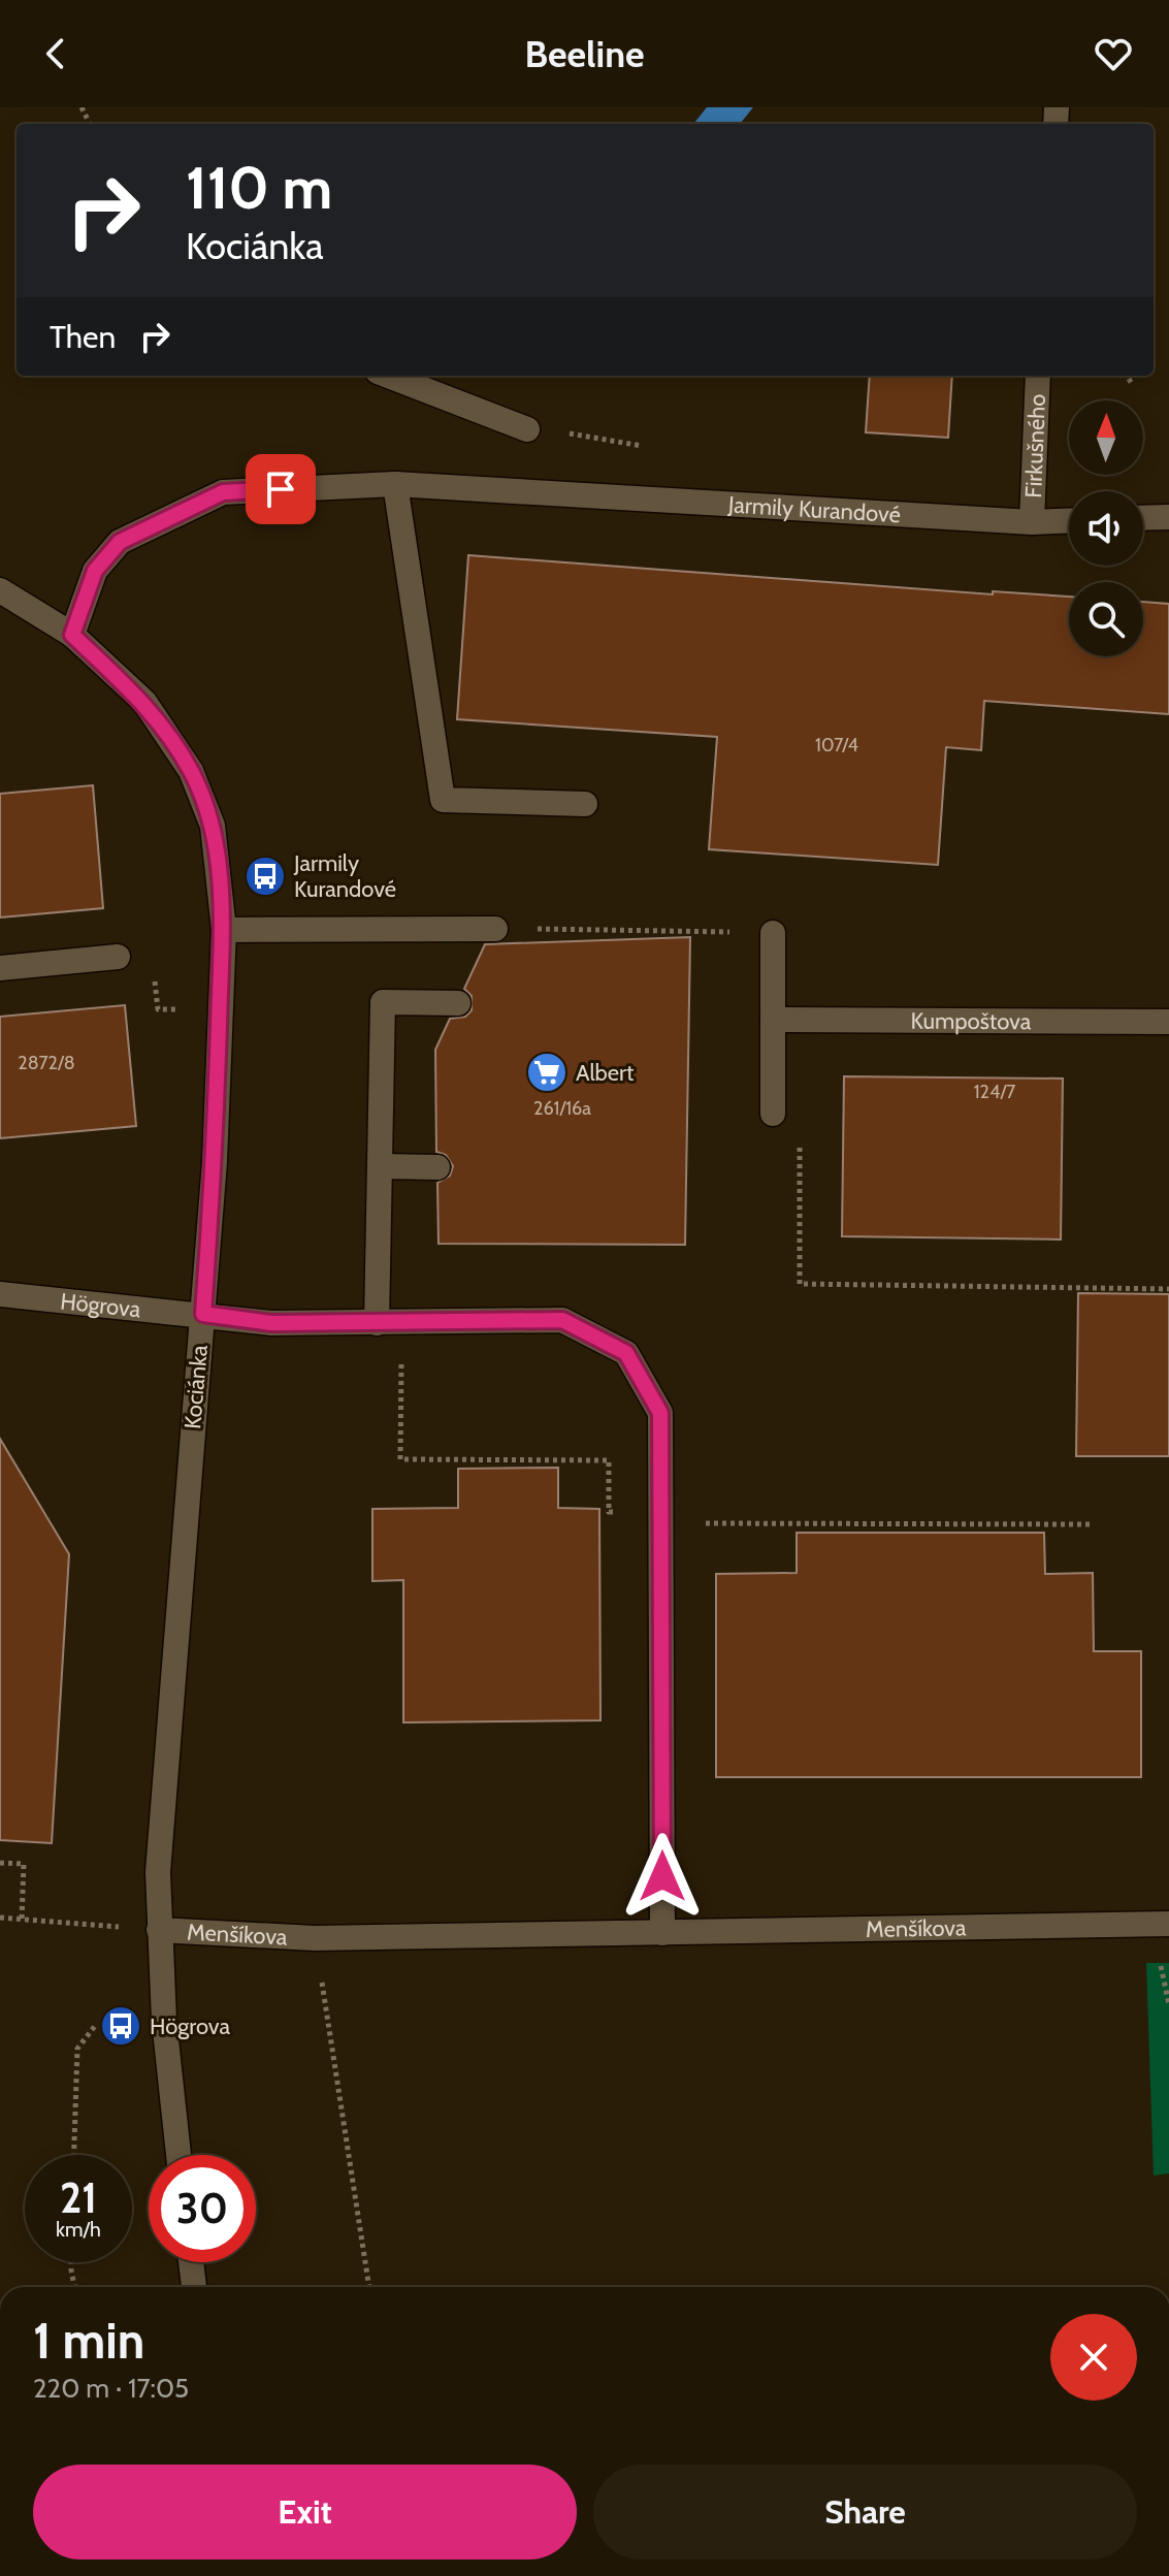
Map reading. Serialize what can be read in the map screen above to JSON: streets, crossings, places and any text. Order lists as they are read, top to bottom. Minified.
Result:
{"streets":{"street":["Firkušného","Jarmily Kurandové","Kumpoštova","Högrova","Kociánka","Menšíkova"]},"crossings":[["Firkušného","Jarmily Kurandové"],["Jarmily Kurandové","Kociánka"],["Högrova","Kociánka"],["Kociánka","Menšíkova"]],"places":{"bus stop":["Jarmily Kurandové","Högrova"],"supermarket":["Albert"]},"house_numbers":["107/4","2872/8","124/7","261/16a"],"north":"top","page":{"header":"Beeline","turn":["110 m","Kociánka"],"then":"Then","speed":"21 km/h","limit":"30","heading":["1 min","220 m · 17:05"],"buttons":["Exit","Share"]}}
